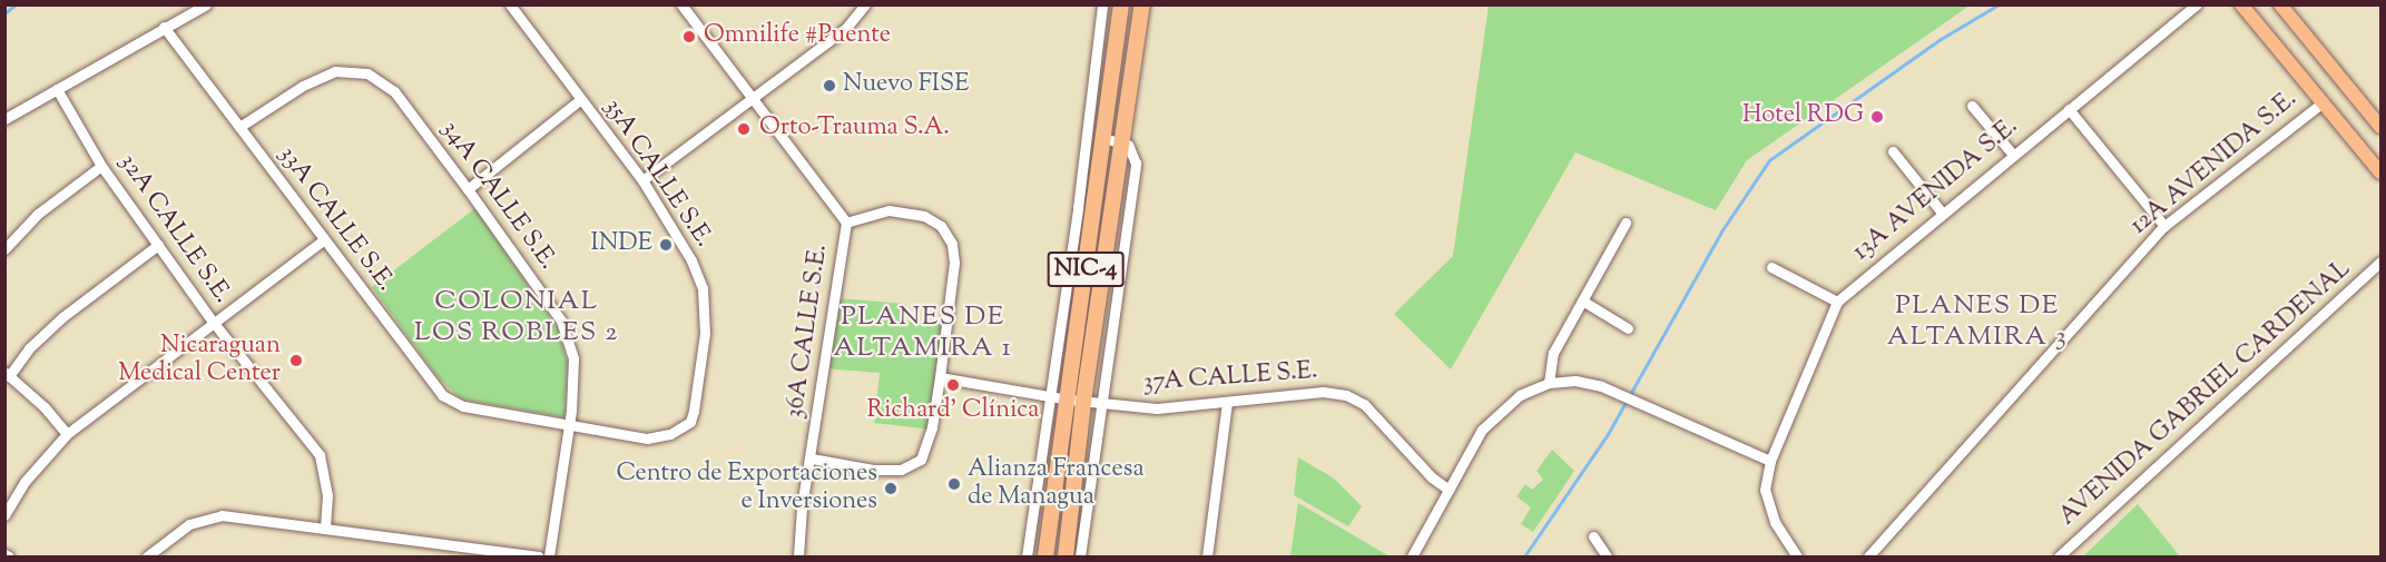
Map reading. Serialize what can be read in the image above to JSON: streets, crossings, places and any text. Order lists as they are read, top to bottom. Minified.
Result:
{"streets":{"highway":["NIC-4"],"street":["12A AVENIDA S.E.","35A CALLE S.E.","13A AVENIDA S.E.","34A CALLE S.E.","33A CALLE S.E.","32A CALLE S.E.","36A CALLE S.E.","37A CALLE S.E.","AVENIDA GABRIEL CARDENAL"]},"crossings":[["35A CALLE S.E.","34A CALLE S.E."],["35A CALLE S.E.","33A CALLE S.E."],["34A CALLE S.E.","33A CALLE S.E."],["NIC-4","37A CALLE S.E."]],"districts":["COLONIAL LOS ROBLES 2","PLANES DE ALTAMIRA 3","PLANES DE ALTAMIRA 1"],"places":["Omnilife #Puente","Nuevo FISE","Hotel RDG","Orto-Trauma S.A.","INDE","Nicaraguan Medical Center","Richard' Clínica","Alianza Francesa de Managua","Centro de Exportaciones e Inversiones"]}
